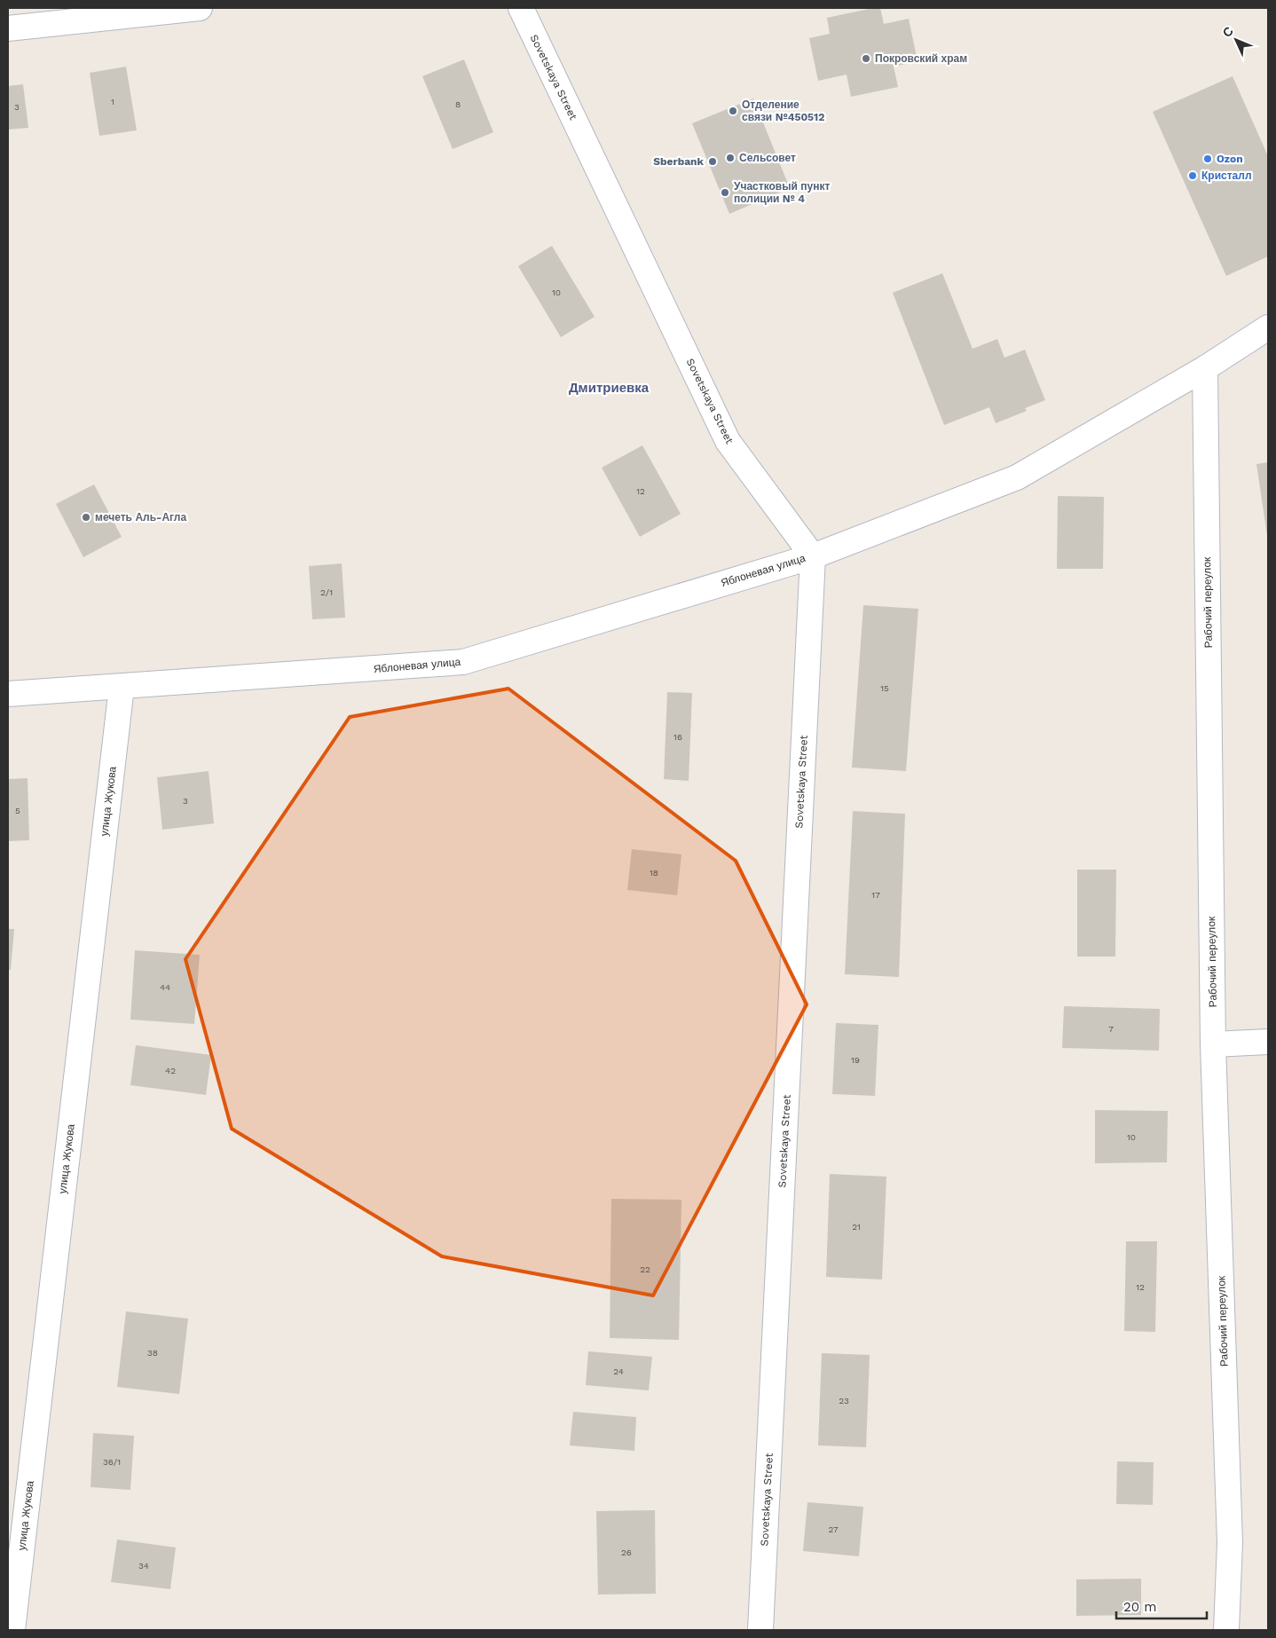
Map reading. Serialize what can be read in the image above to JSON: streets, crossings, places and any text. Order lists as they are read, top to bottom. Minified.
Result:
{"streets":{"street":["Sovetskaya Street","Яблоневая улица","Рабочий переулок","улица Жукова"]},"crossings":[["Sovetskaya Street","Яблоневая улица"],["Яблоневая улица","Рабочий переулок"],["Яблоневая улица","улица Жукова"]],"districts":["Дмитриевка"],"places":["Покровский храм","Отделение связи №450512","Сельсовет","Ozon","Sberbank","Кристалл","Участковый пункт полиции № 4","мечеть Аль-Агла"],"house_numbers":["1","8","3","10","12","2/1","15","16","3","5","18","17","44","7","19","42","10","21","22","12","38","24","23","36/1","27","26","34"],"scale_bar":"20 m","north":"top left"}
